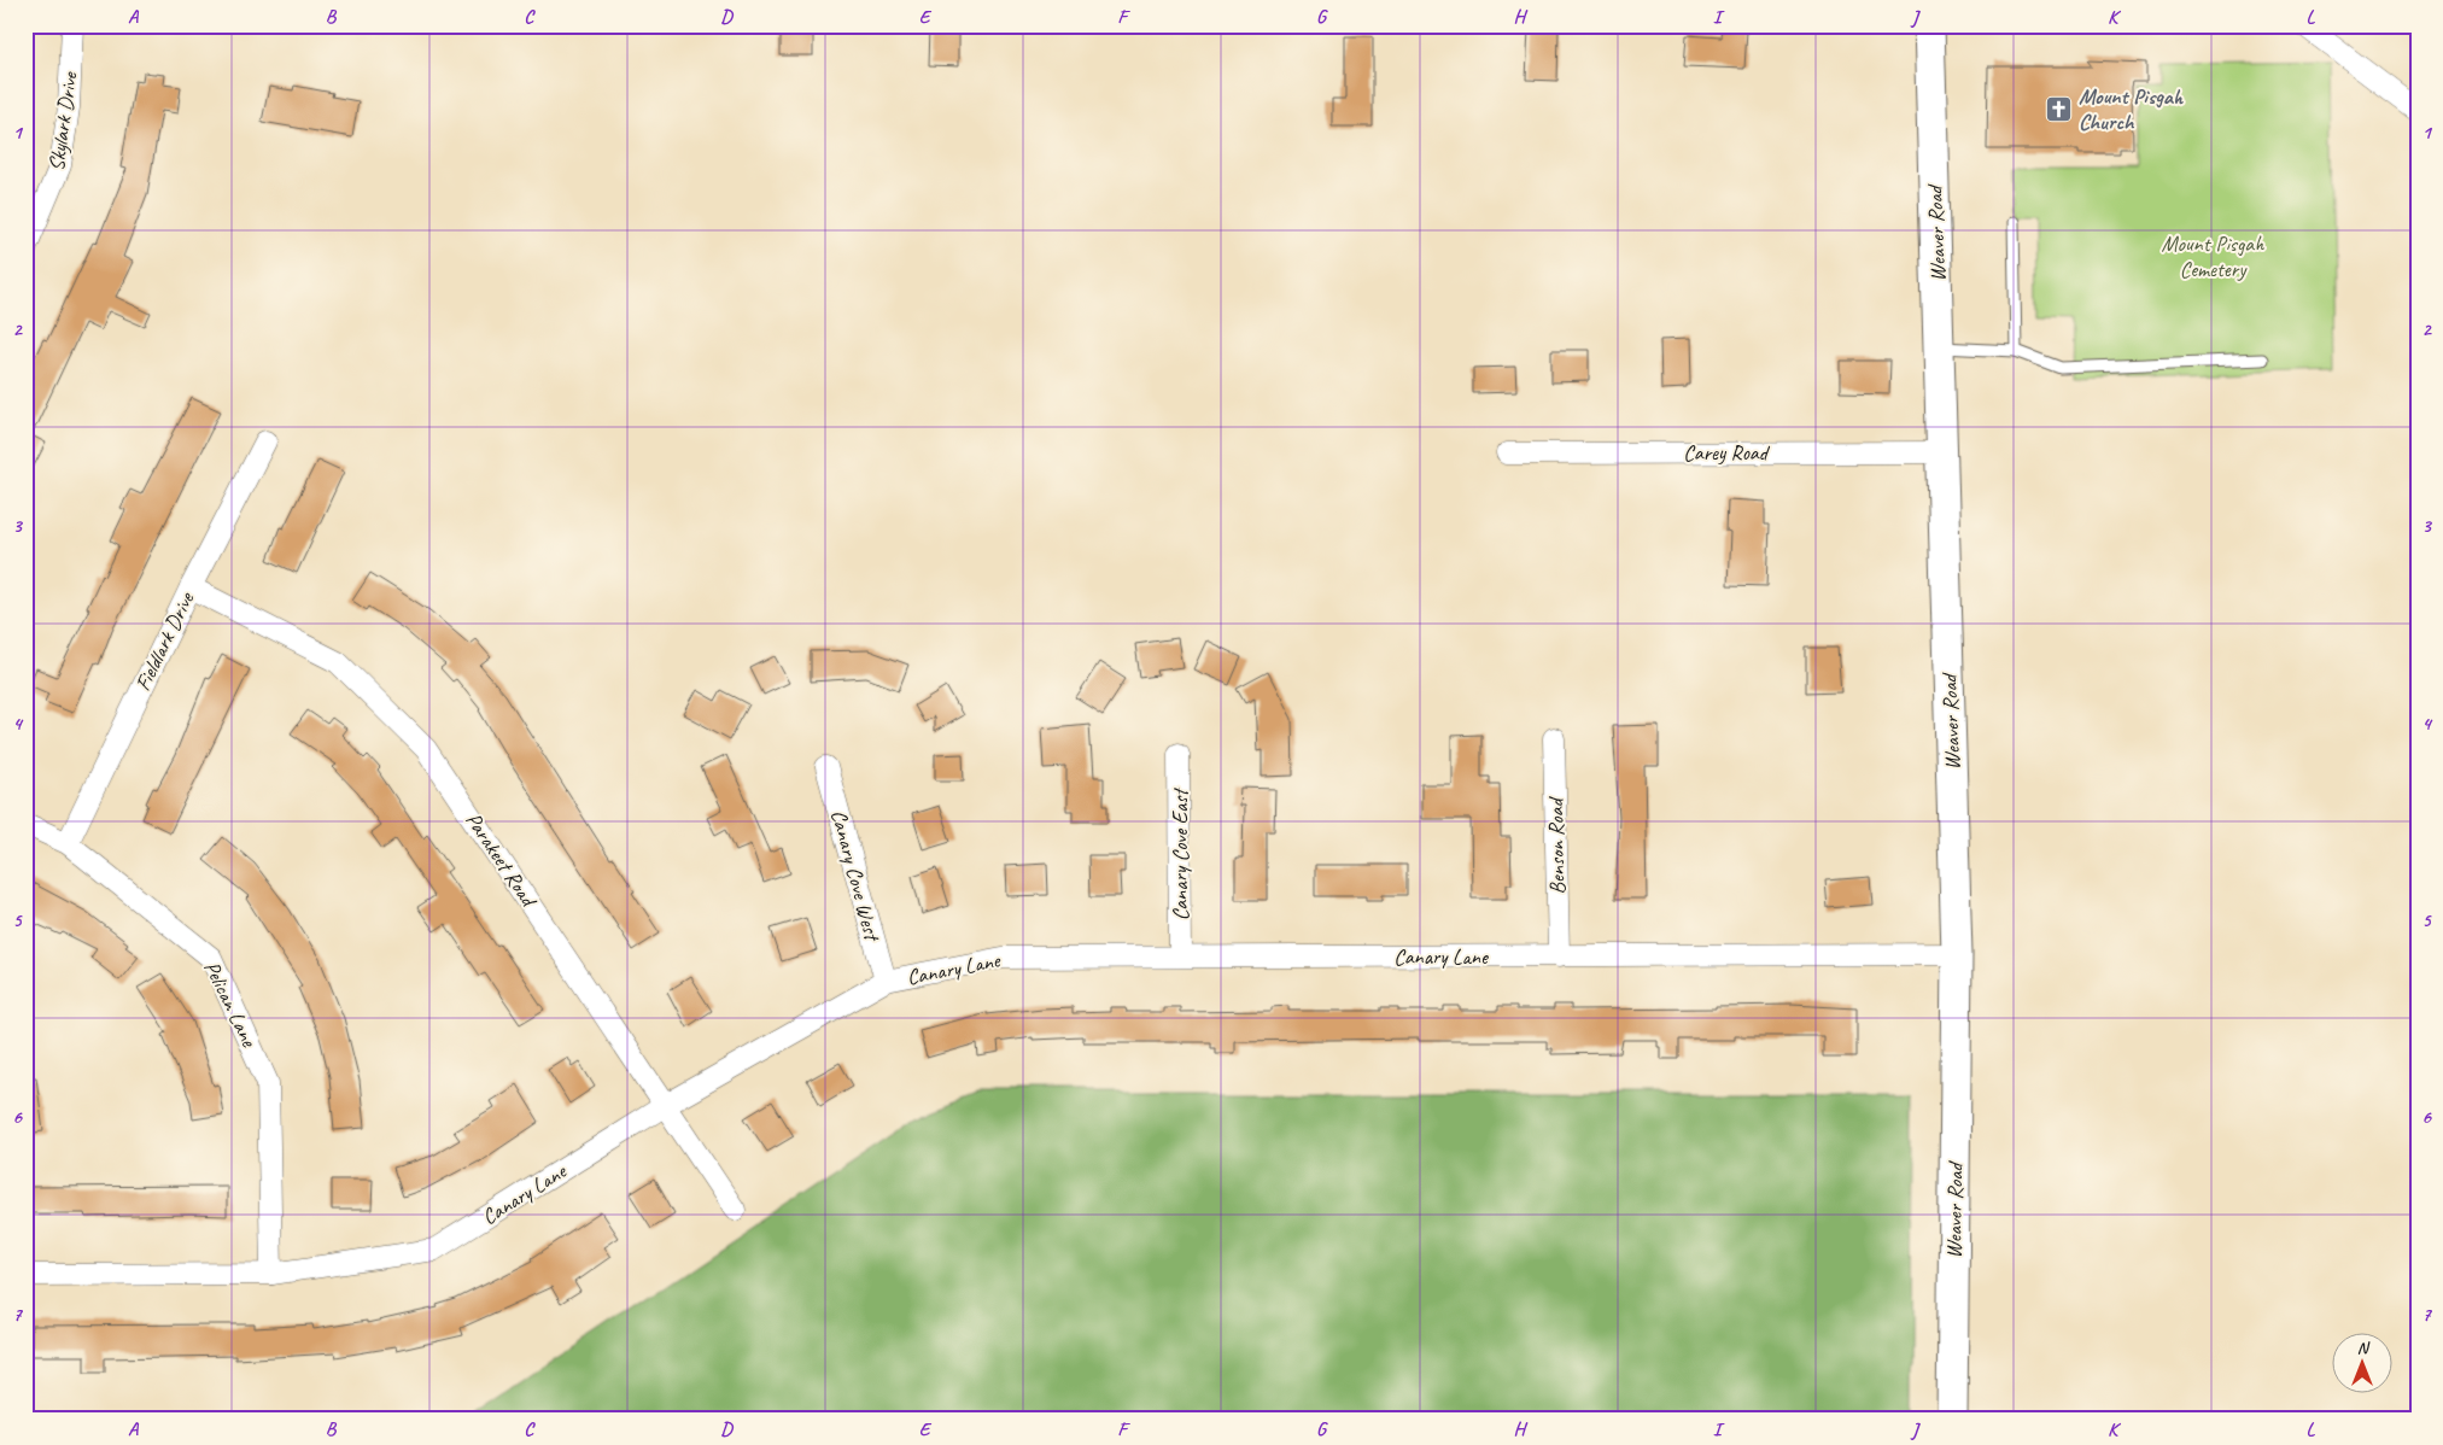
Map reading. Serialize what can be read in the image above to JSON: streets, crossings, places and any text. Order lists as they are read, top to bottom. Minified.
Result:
{"streets":{"main road":["Weaver Road"],"street":["Skylark Drive","Carey Road","Fieldlark Drive","Benson Road","Canary Cove East","Parakeet Road","Canary Cove West","Canary Lane","Pelican Lane"]},"crossings":[["Weaver Road","Carey Road"],["Weaver Road","Canary Lane"],["Fieldlark Drive","Parakeet Road"],["Fieldlark Drive","Pelican Lane"],["Benson Road","Canary Lane"],["Canary Cove East","Canary Lane"],["Parakeet Road","Canary Lane"],["Canary Cove West","Canary Lane"],["Canary Lane","Pelican Lane"]],"parks":["Mount Pisgah Cemetery"],"places":{"church":["Mount Pisgah Church"]},"north":"top","grid":{"columns":["A","B","C","D","E","F","G","H","I","J","K","L"],"rows":["1","2","3","4","5","6","7"]}}
